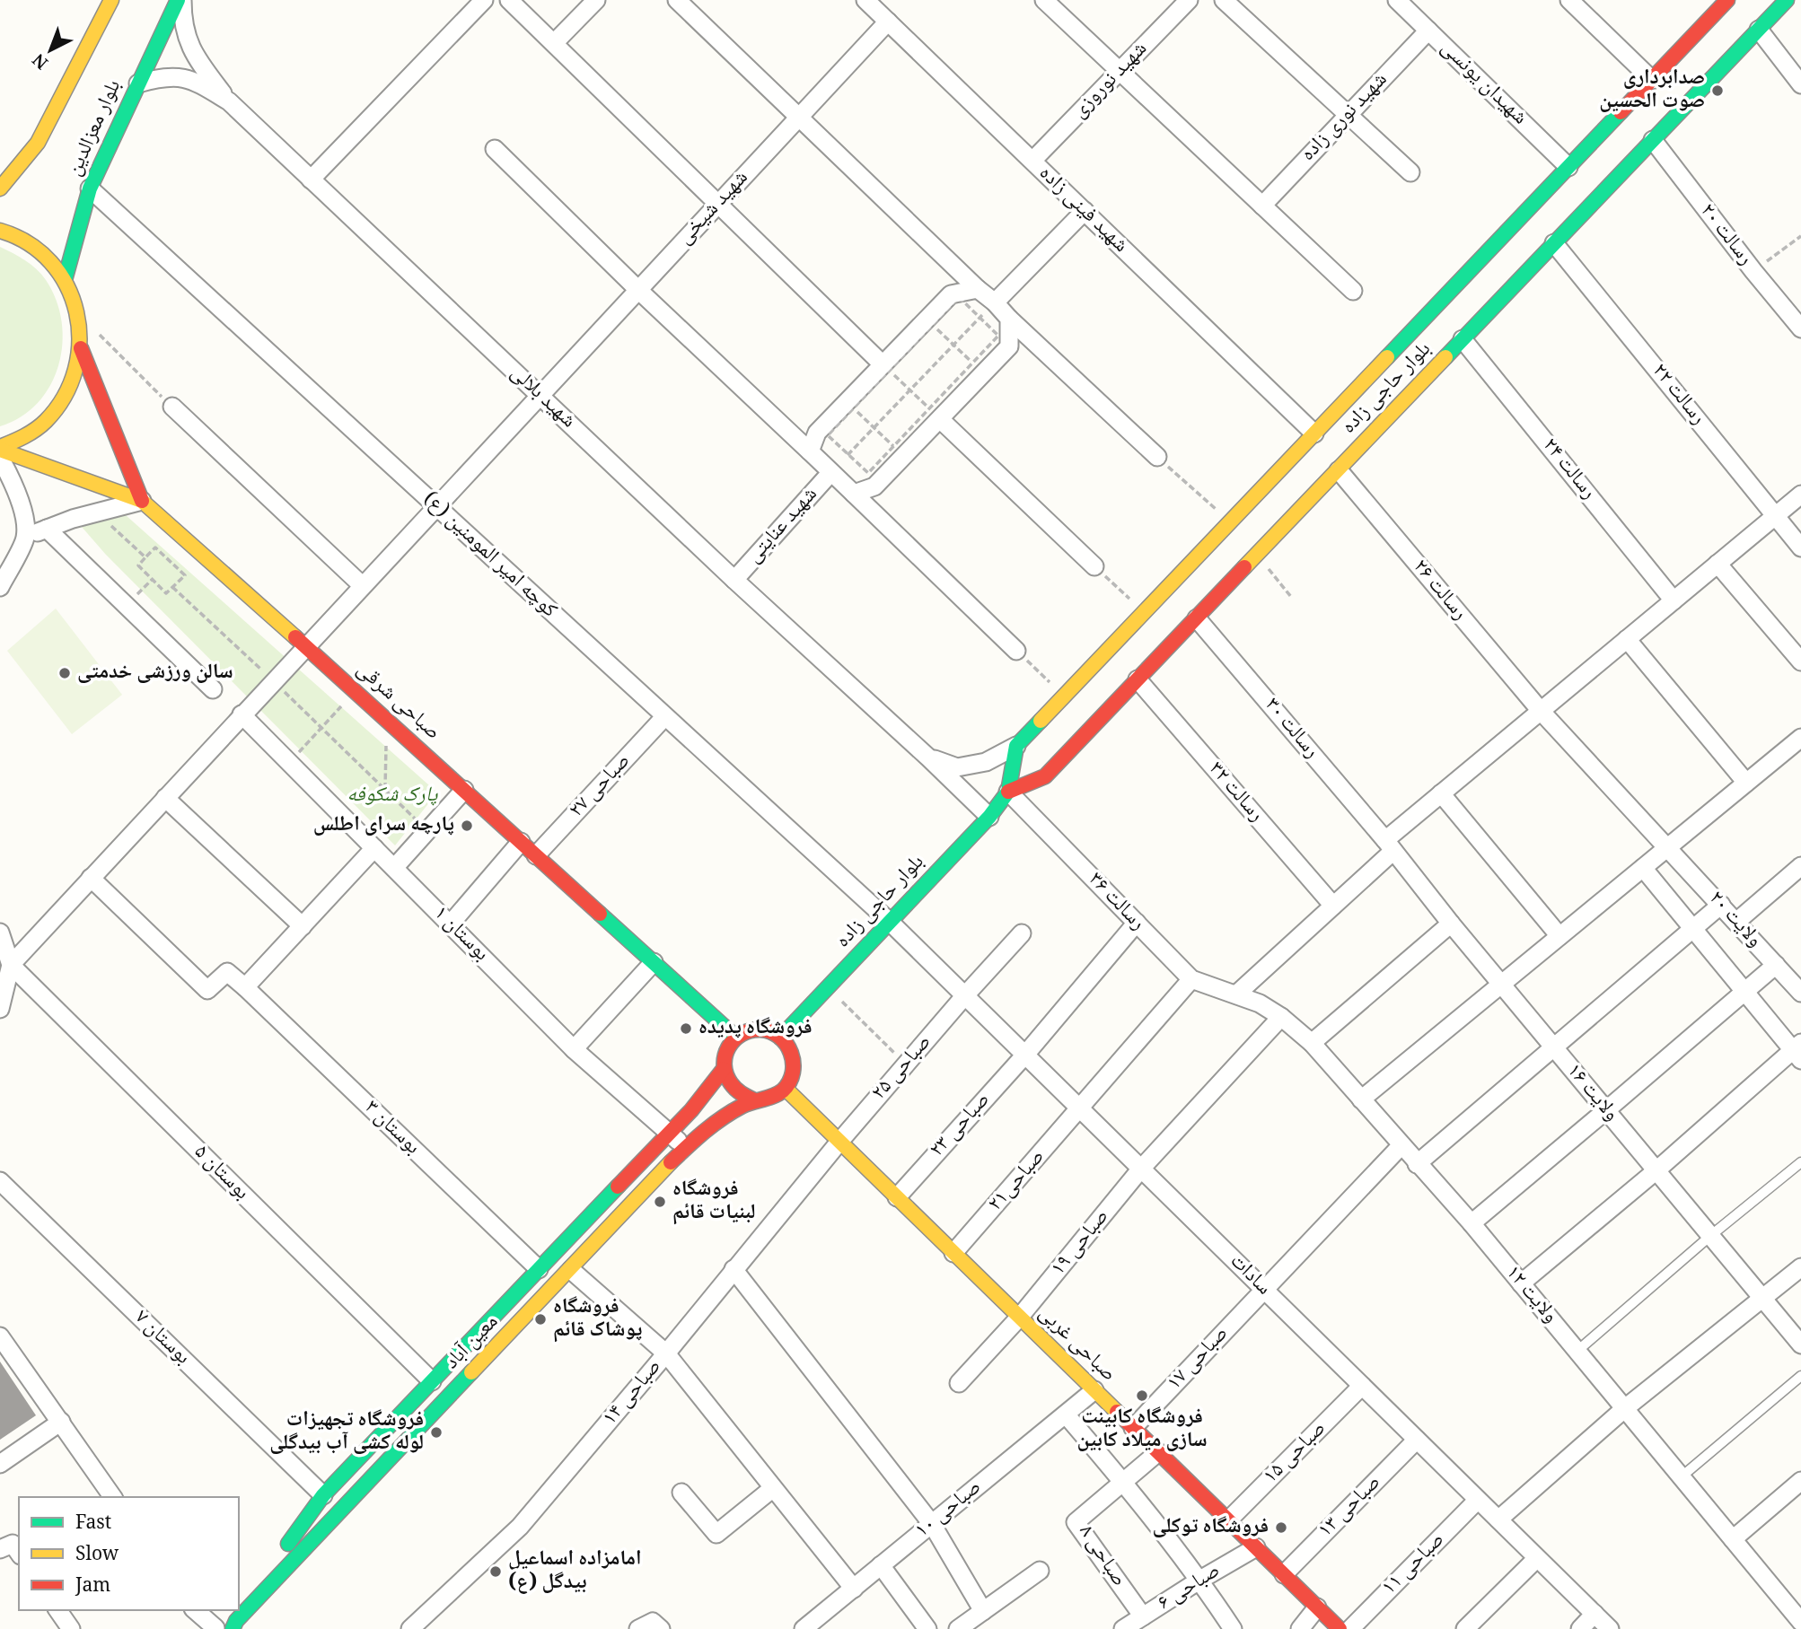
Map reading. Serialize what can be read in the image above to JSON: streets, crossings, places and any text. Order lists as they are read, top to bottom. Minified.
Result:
{"streets":{"street":["شهید نوروزی","شهیدان یونسی","شهید نوری زاده","بلوار معزالدین","شهید شیخی","شهید فینی زاده","رسالت ۲۰","بلوار حاجی زاده","رسالت ۲۲","شهید بلالی","رسالت ۲۴","شهید عنایتی","کوچه امیر المومنین (ع)","رسالت ۲۶","صباحی شرقی","رسالت ۳۰","صباحی ۲۷","رسالت ۳۲","رسالت ۳۶","ولایت ۲۰","بوستان ۱","صباحی ۲۵","ولایت ۱۶","صباحی ۲۳","بوستان ۳","بوستان ۵","صباحی۲۱","صباحی ۱۹","سادات","ولایت ۱۲","بوستان ۷","معین آباد","صباحی غربی","صباحی ۱۷","صباحی ۱۴","صباحی ۱۵","صباحی ۱۳","صباحی ۱۰","صباحی ۸","صباحی ۱۱","صباحی ۶"]},"crossings":[["شهید نوروزی","شهید فینی زاده"],["شهیدان یونسی","شهید نوری زاده"],["شهیدان یونسی","بلوار حاجی زاده"],["بلوار معزالدین","شهید بلالی"],["بلوار معزالدین","کوچه امیر المومنین (ع)"],["شهید شیخی","شهید فینی زاده"],["شهید شیخی","شهید بلالی"],["شهید شیخی","کوچه امیر المومنین (ع)"],["شهید شیخی","صباحی شرقی"],["شهید شیخی","بوستان ۱"],["شهید شیخی","بوستان ۵"],["شهید فینی زاده","بلوار حاجی زاده"],["رسالت ۲۰","بلوار حاجی زاده"],["بلوار حاجی زاده","رسالت ۲۲"],["بلوار حاجی زاده","شهید بلالی"],["بلوار حاجی زاده","رسالت ۲۴"],["بلوار حاجی زاده","کوچه امیر المومنین (ع)"],["بلوار حاجی زاده","رسالت ۲۶"],["بلوار حاجی زاده","صباحی شرقی"],["بلوار حاجی زاده","رسالت ۳۰"],["بلوار حاجی زاده","رسالت ۳۲"],["بلوار حاجی زاده","رسالت ۳۶"],["بلوار حاجی زاده","سادات"],["بلوار حاجی زاده","معین آباد"],["بلوار حاجی زاده","صباحی غربی"],["شهید بلالی","شهید عنایتی"],["کوچه امیر المومنین (ع)","صباحی ۲۷"],["کوچه امیر المومنین (ع)","سادات"],["رسالت ۲۶","ولایت ۲۰"],["صباحی شرقی","صباحی ۲۷"],["صباحی شرقی","معین آباد"],["صباحی شرقی","صباحی غربی"],["رسالت ۳۰","ولایت ۱۶"],["رسالت ۳۶","صباحی ۲۳"],["رسالت ۳۶","صباحی۲۱"],["رسالت ۳۶","ولایت ۱۲"],["بوستان ۱","معین آباد"],["صباحی ۲۵","سادات"],["صباحی ۲۵","صباحی غربی"],["صباحی ۲۵","صباحی ۱۴"],["صباحی ۲۳","سادات"],["صباحی ۲۳","صباحی غربی"],["بوستان ۳","معین آباد"],["بوستان ۵","معین آباد"],["صباحی۲۱","سادات"],["صباحی۲۱","صباحی غربی"],["صباحی ۱۹","سادات"],["صباحی ۱۹","ولایت ۱۲"],["صباحی ۱۹","صباحی غربی"],["سادات","صباحی ۱۷"],["سادات","صباحی ۱۵"],["سادات","صباحی ۱۳"],["سادات","صباحی ۱۱"],["ولایت ۱۲","صباحی ۱۷"],["بوستان ۷","معین آباد"],["معین آباد","صباحی غربی"],["صباحی غربی","صباحی ۱۷"],["صباحی غربی","صباحی ۱۴"],["صباحی غربی","صباحی ۱۵"],["صباحی غربی","صباحی ۱۳"],["صباحی غربی","صباحی ۱۰"],["صباحی غربی","صباحی ۸"],["صباحی غربی","صباحی ۶"],["صباحی ۸","صباحی ۶"]],"parks":["پارک شکوفه"],"places":["صدابرداری صوت الحسین","سالن ورزشی خدمتی","پارچه سرای اطلس","فروشگاه پدیده","فروشگاه لبنیات قائم","فروشگاه پوشاک قائم","فروشگاه کابینت سازی میلاد کابین","فروشگاه تجهیزات لوله کشی آب بیدگلی","فروشگاه توکلی","امامزاده اسماعیل (ع) بیدگل"],"legend":["Fast","Slow","Jam"],"north":"bottom left"}
